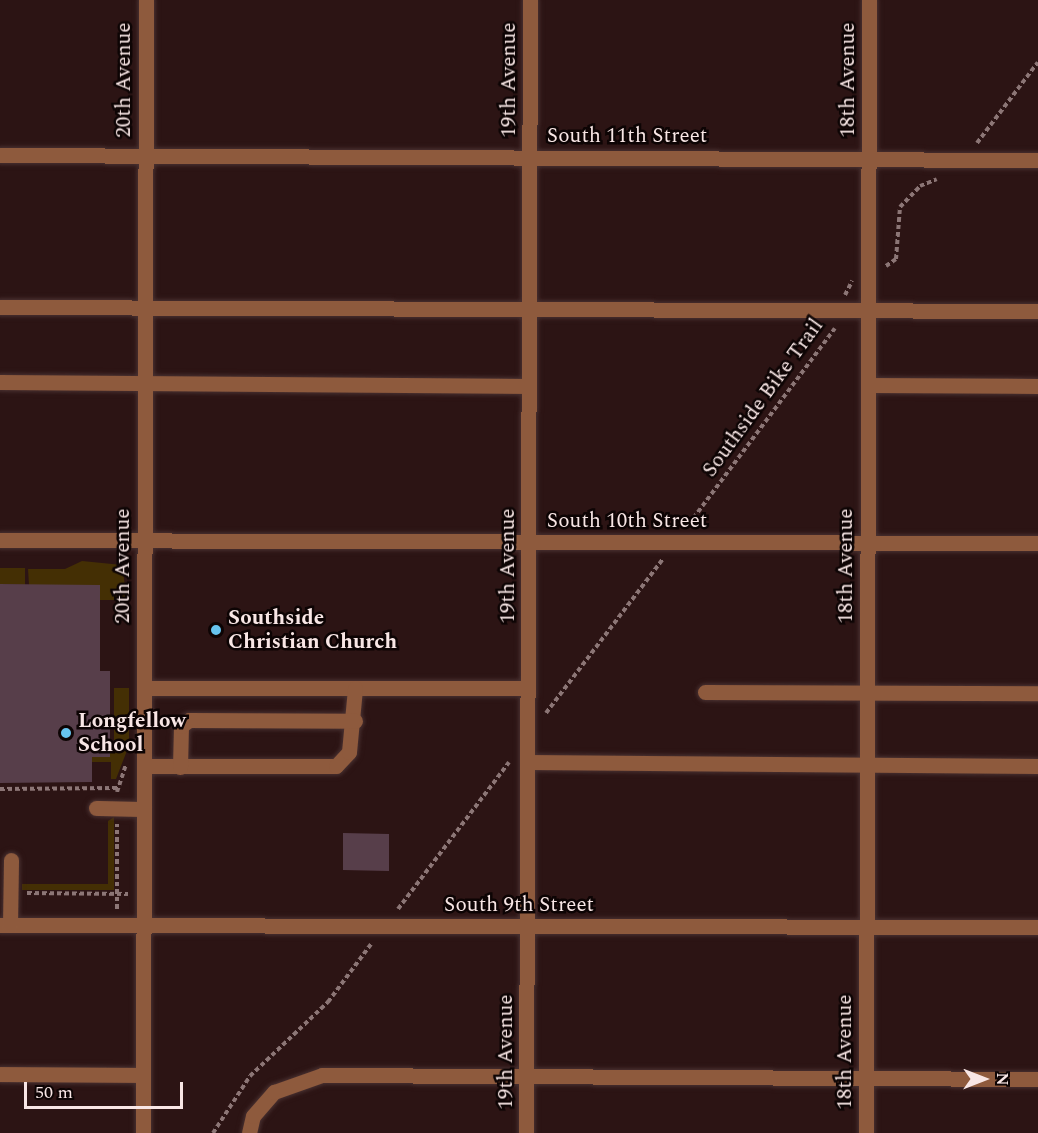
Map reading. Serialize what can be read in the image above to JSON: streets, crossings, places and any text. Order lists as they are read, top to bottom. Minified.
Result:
{"streets":{"street":["20th Avenue","19th Avenue","18th Avenue","South 11th Street","South 10th Street","South 9th Street"],"path":["Southside Bike Trail"]},"crossings":[["20th Avenue","South 11th Street"],["20th Avenue","South 10th Street"],["20th Avenue","South 9th Street"],["19th Avenue","South 11th Street"],["19th Avenue","South 10th Street"],["19th Avenue","South 9th Street"],["18th Avenue","South 11th Street"],["18th Avenue","Southside Bike Trail"],["18th Avenue","South 10th Street"],["18th Avenue","South 9th Street"],["South 11th Street","Southside Bike Trail"],["Southside Bike Trail","South 10th Street"]],"places":["Southside Christian Church","Longfellow School"],"scale_bar":"50 m","north":"right"}
